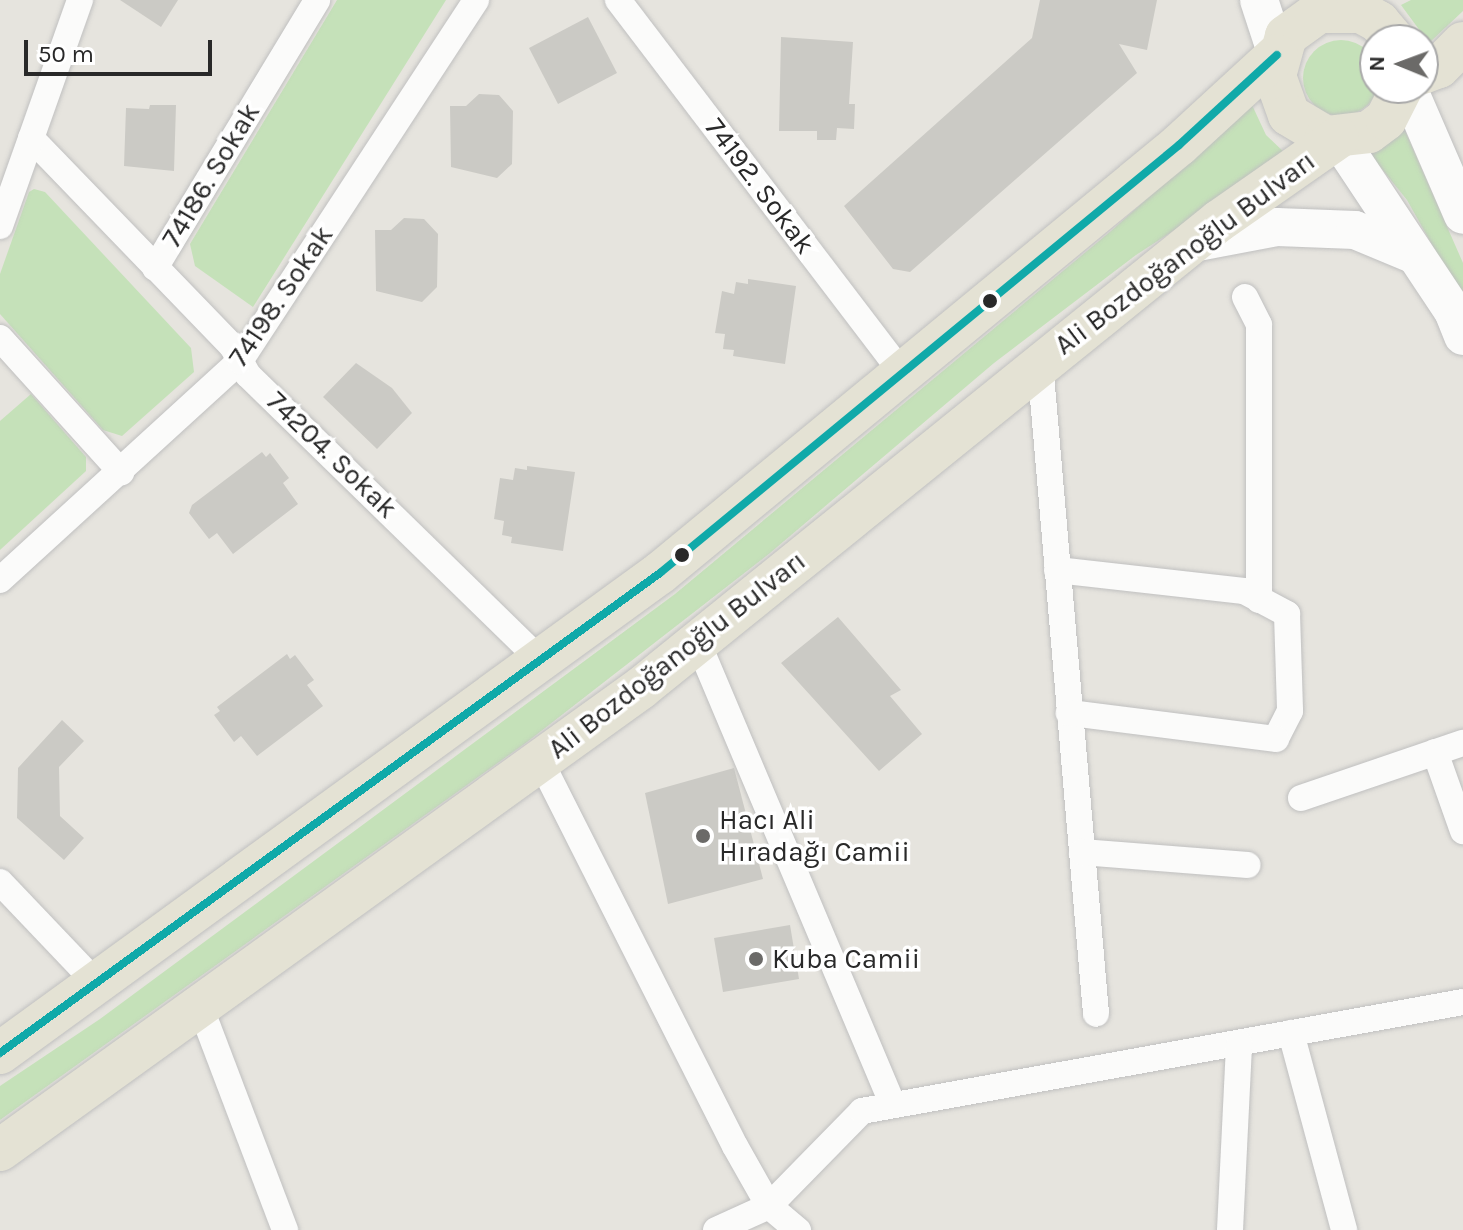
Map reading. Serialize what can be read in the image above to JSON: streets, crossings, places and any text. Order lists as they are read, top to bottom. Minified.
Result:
{"streets":{"main road":["Ali Bozdoğanoğlu Bulvarı"],"street":["74186. Sokak","74192. Sokak","74198. Sokak","74204. Sokak"]},"crossings":[["74186. Sokak","74204. Sokak"],["74198. Sokak","74204. Sokak"]],"places":["Hacı Ali Hıradağı Camii","Kuba Camii"],"scale_bar":"50 m","north":"left"}
